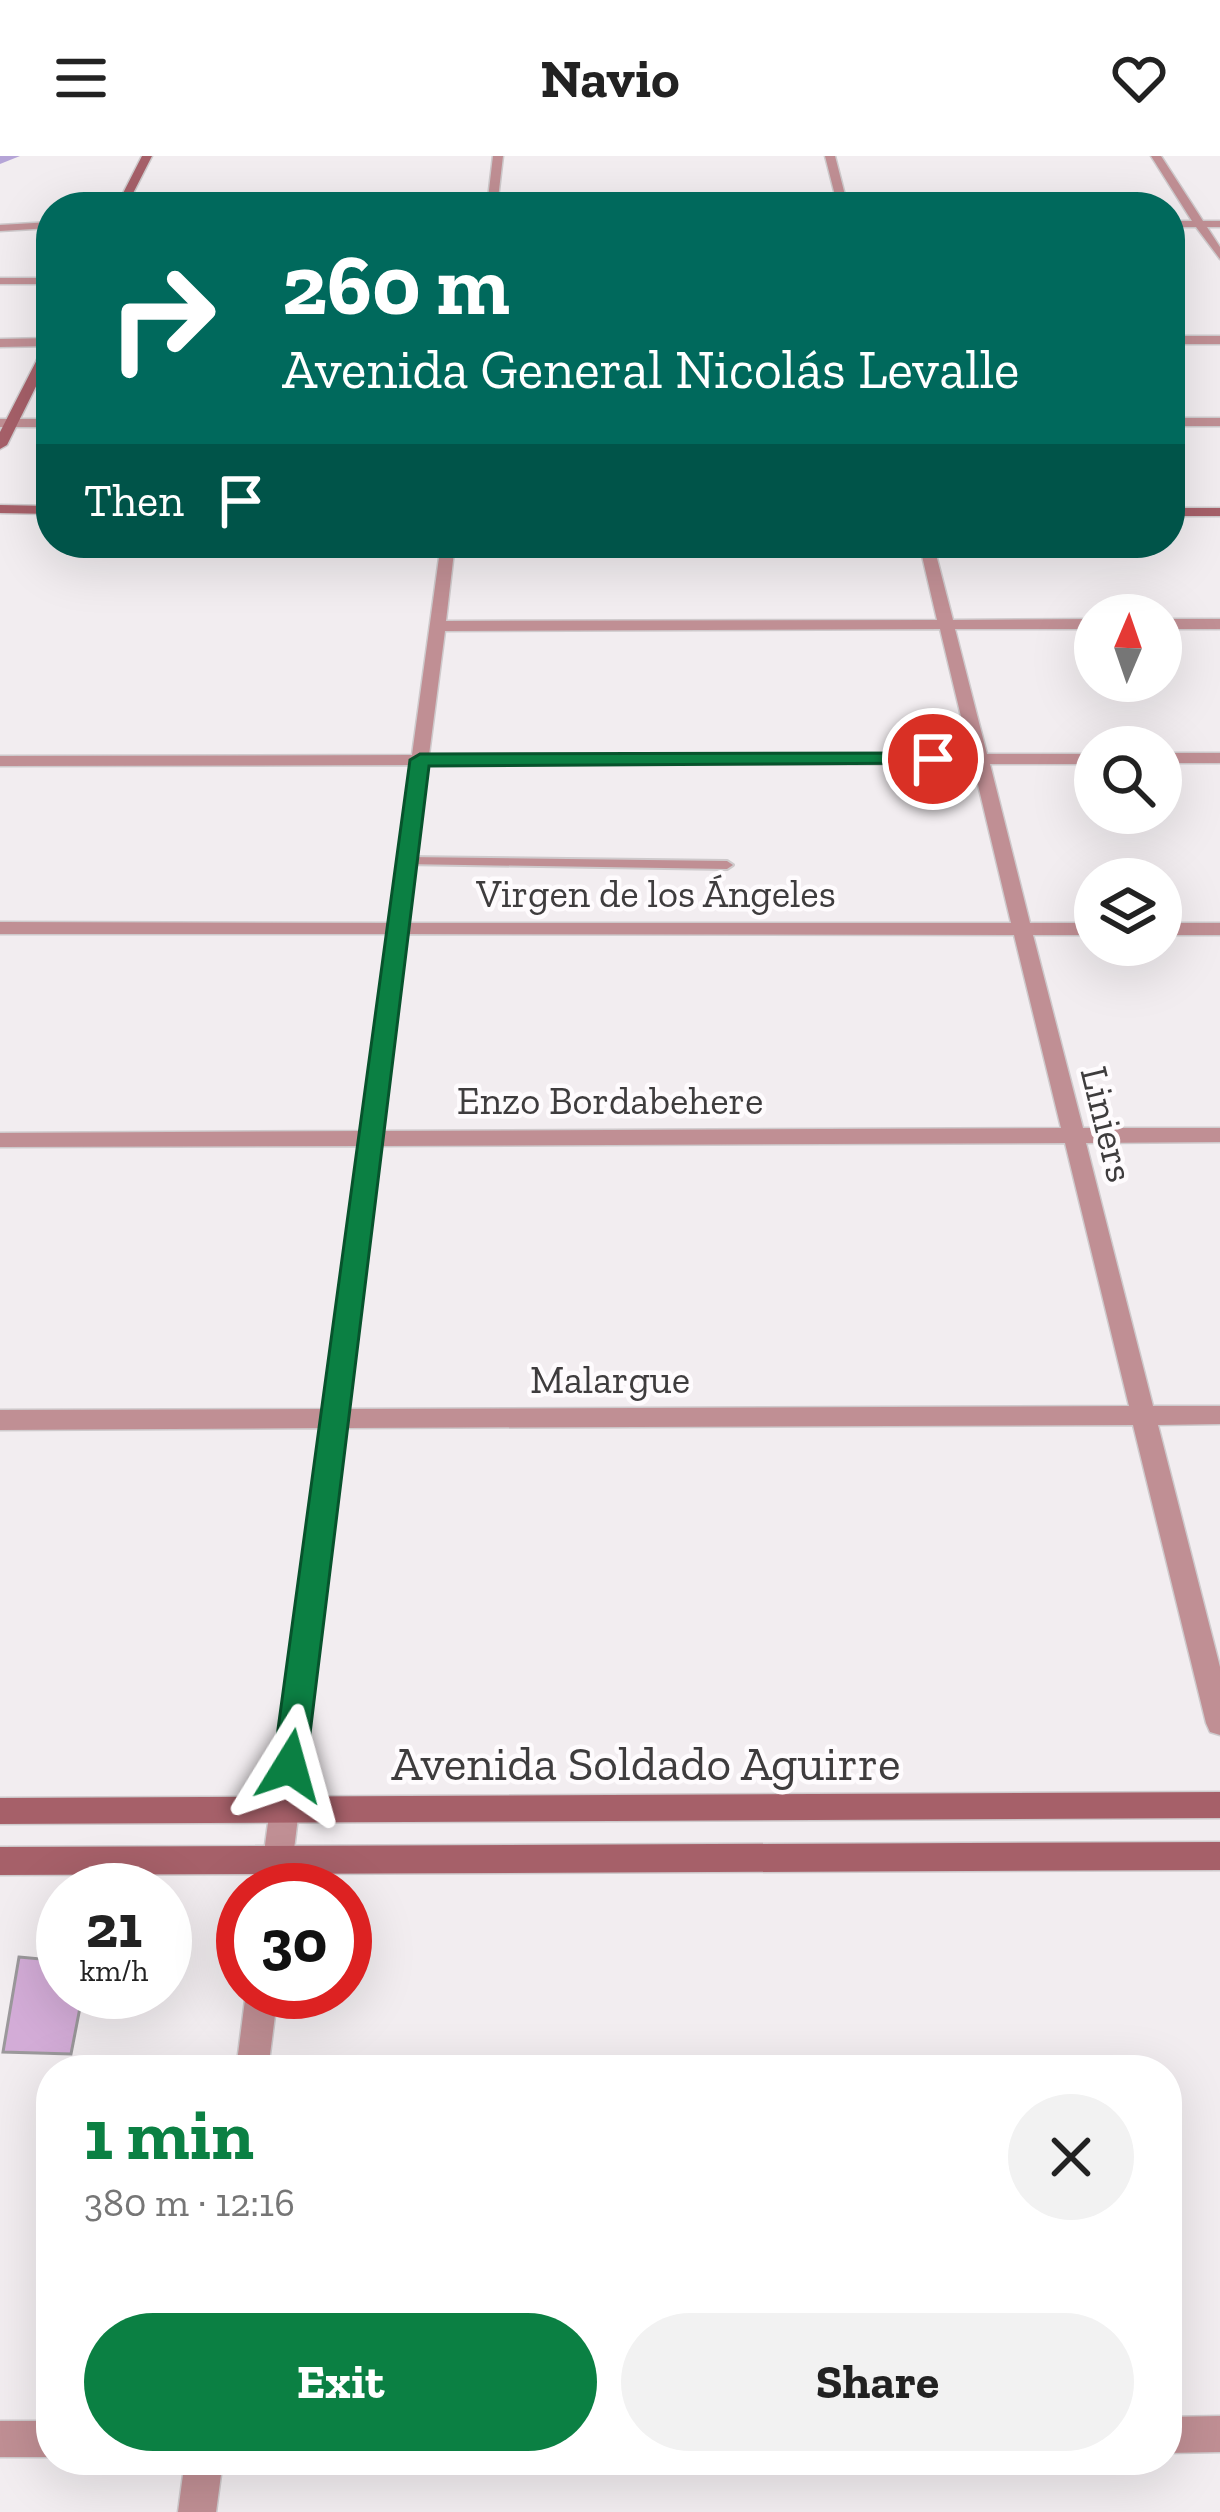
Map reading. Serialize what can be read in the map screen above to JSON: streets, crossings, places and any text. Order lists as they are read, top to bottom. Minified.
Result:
{"streets":{"main road":["Avenida Soldado Aguirre"],"street":["Virgen de los Ángeles","Enzo Bordabehere","Liniers","Malargue"]},"crossings":[["Virgen de los Ángeles","Liniers"],["Enzo Bordabehere","Liniers"],["Liniers","Malargue"]],"north":"top","page":{"header":"Navio","turn":["260 m","Avenida General Nicolás Levalle"],"then":"Then","speed":"21 km/h","limit":"30","heading":["1 min","380 m · 12:16"],"buttons":["Exit","Share"]}}
